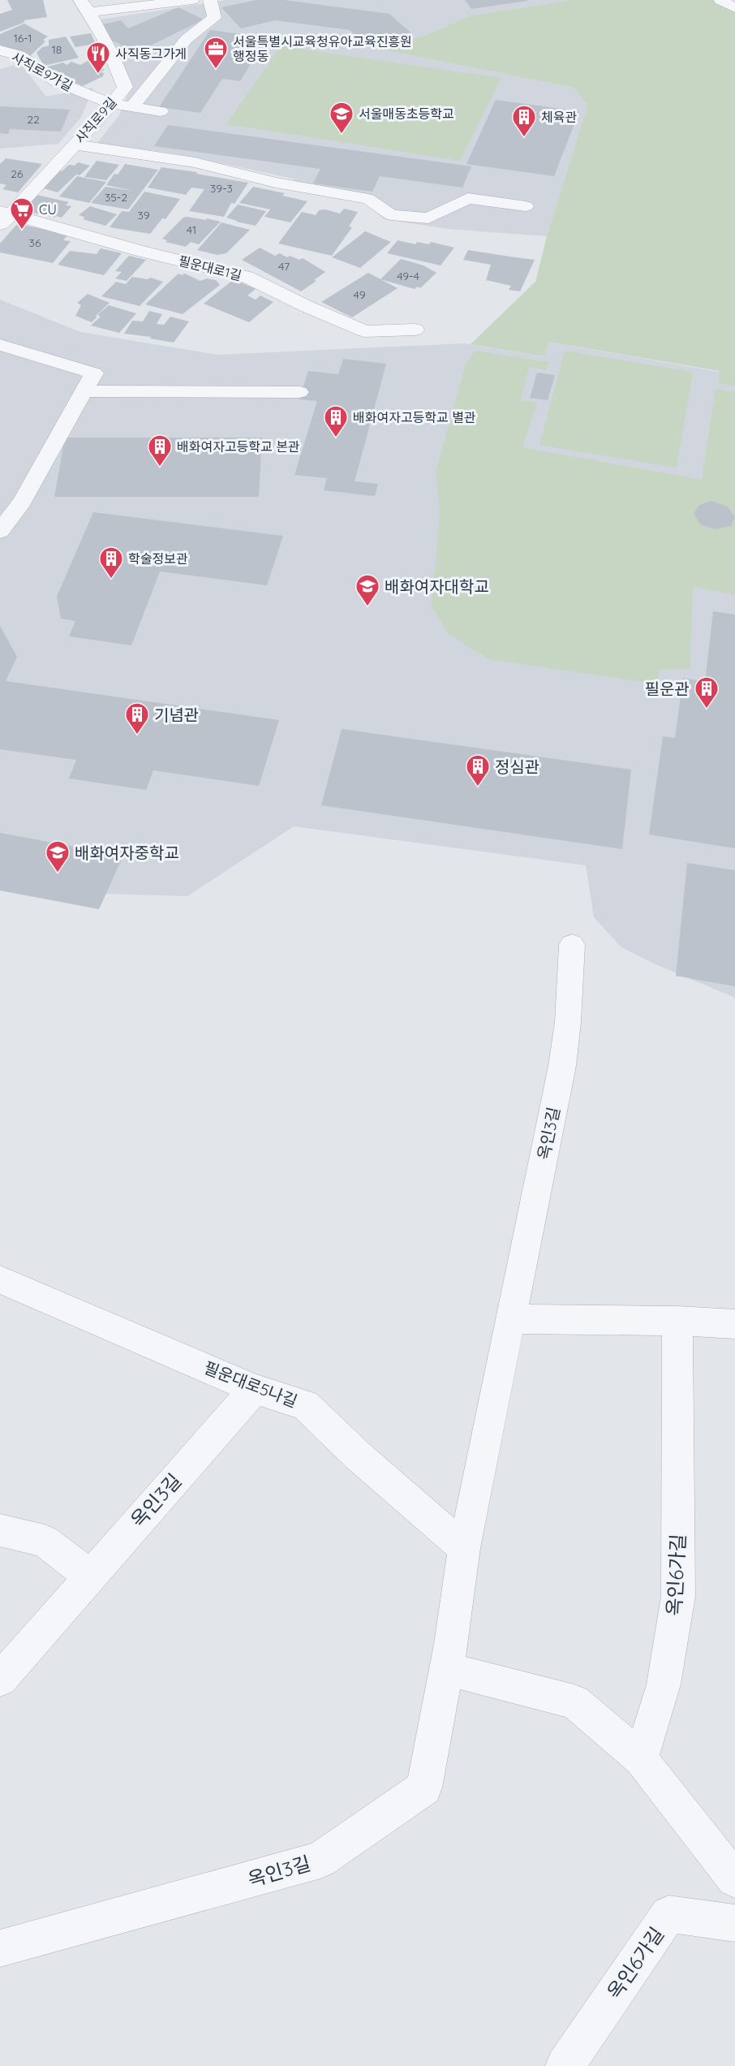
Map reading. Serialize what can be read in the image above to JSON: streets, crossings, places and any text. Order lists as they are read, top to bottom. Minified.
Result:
{"streets":{"street":["사직로9가길","사직로9길","필운대로1길","옥인3길","필운대로5나길","옥인6가길"]},"crossings":[["사직로9가길","사직로9길"],["사직로9길","필운대로1길"],["옥인3길","필운대로5나길"]],"places":{"office":["서울특별시교육청유아교육진흥원 행정동"],"restaurant":["사직동그가게"],"school or university":["서울매동초등학교","배화여자대학교","배화여자중학교"],"building":["체육관","배화여자고등학교 별관","배화여자고등학교 본관","학술정보관","필운관","기념관","정심관"],"supermarket":["CU"]},"house_numbers":["16-1","18","22","26","39-3","35-2","39","41","36","47","49-4","49"]}
